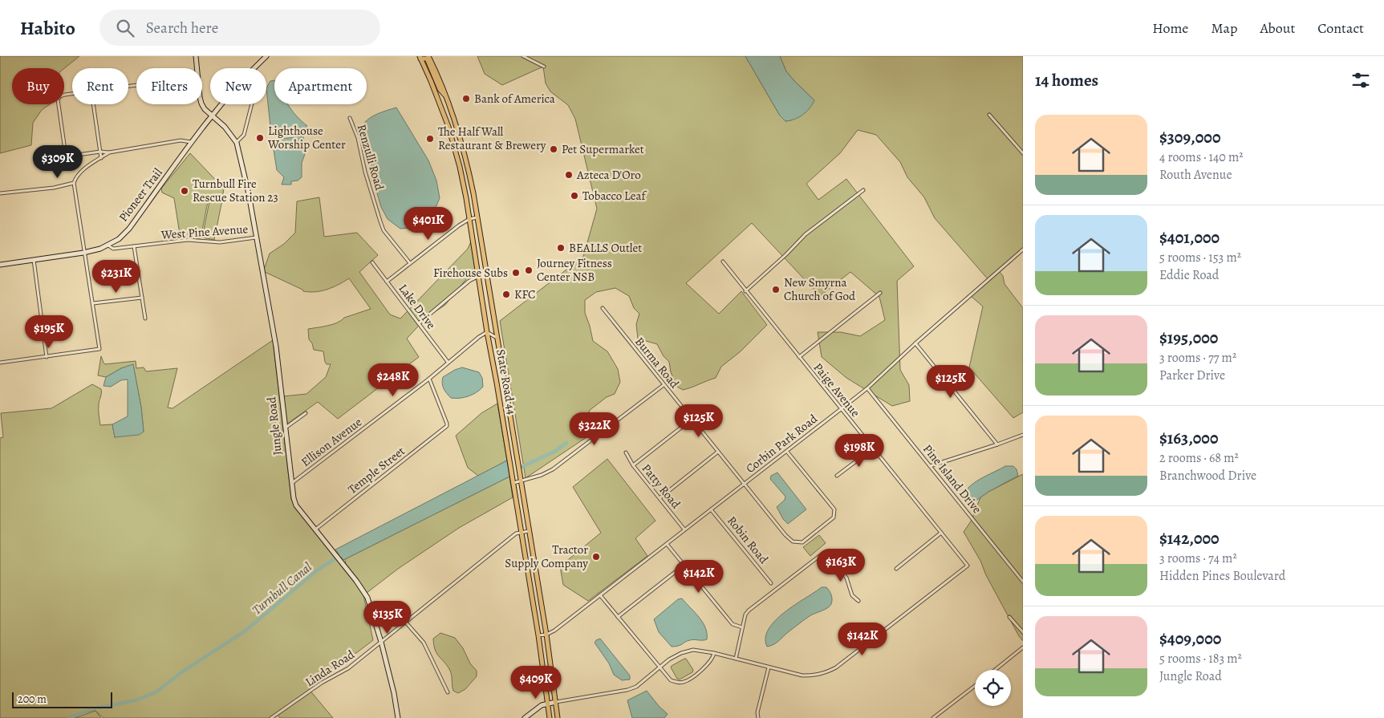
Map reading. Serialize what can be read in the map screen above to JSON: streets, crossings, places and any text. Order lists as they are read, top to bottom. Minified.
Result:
{"streets":{"main road":["State Road 44"],"street":["Renzulli Road","Pioneer Trail","West Pine Avenue","Lake Drive","Burma Road","Paige Avenue","Jungle Road","Ellison Avenue","Corbin Park Road","Temple Street","Pine Island Drive","Patty Road","Robin Road","Linda Road"]},"crossings":[["Pioneer Trail","West Pine Avenue"],["Pioneer Trail","Jungle Road"],["West Pine Avenue","Jungle Road"],["Lake Drive","Ellison Avenue"],["Burma Road","Corbin Park Road"],["State Road 44","Ellison Avenue"],["State Road 44","Corbin Park Road"],["State Road 44","Linda Road"],["Paige Avenue","Corbin Park Road"],["Jungle Road","Ellison Avenue"],["Jungle Road","Temple Street"],["Jungle Road","Linda Road"],["Ellison Avenue","Temple Street"],["Corbin Park Road","Pine Island Drive"],["Corbin Park Road","Patty Road"],["Corbin Park Road","Robin Road"]],"water":["Turnbull Canal"],"places":["Bank of America","Lighthouse Worship Center","The Half Wall Restaurant & Brewery","Pet Supermarket","Azteca D'Oro","Turnbull Fire Rescue Station 23","Tobacco Leaf","BEALLS Outlet","Journey Fitness Center NSB","Firehouse Subs","New Smyrna Church of God","KFC","Tractor Supply Company"],"scale_bar":"200 m","page":{"header":"Habito","search":"Search here","nav":["Home","Map","About","Contact"],"heading":"14 homes","chip":["Buy","Rent","Filters","New","Apartment"],"list":[{"name":"$309,000","note":"4 rooms · 140 m² · Routh Avenue"},{"name":"$401,000","note":"5 rooms · 153 m² · Eddie Road"},{"name":"$195,000","note":"3 rooms · 77 m² · Parker Drive"},{"name":"$163,000","note":"2 rooms · 68 m² · Branchwood Drive"},{"name":"$142,000","note":"3 rooms · 74 m² · Hidden Pines Boulevard"},{"name":"$409,000","note":"5 rooms · 183 m² · Jungle Road"}],"price":["$309K","$401K","$231K","$195K","$248K","$125K","$125K","$322K","$198K","$163K","$142K","$135K","$142K","$409K"],"scale":"200 m"}}
